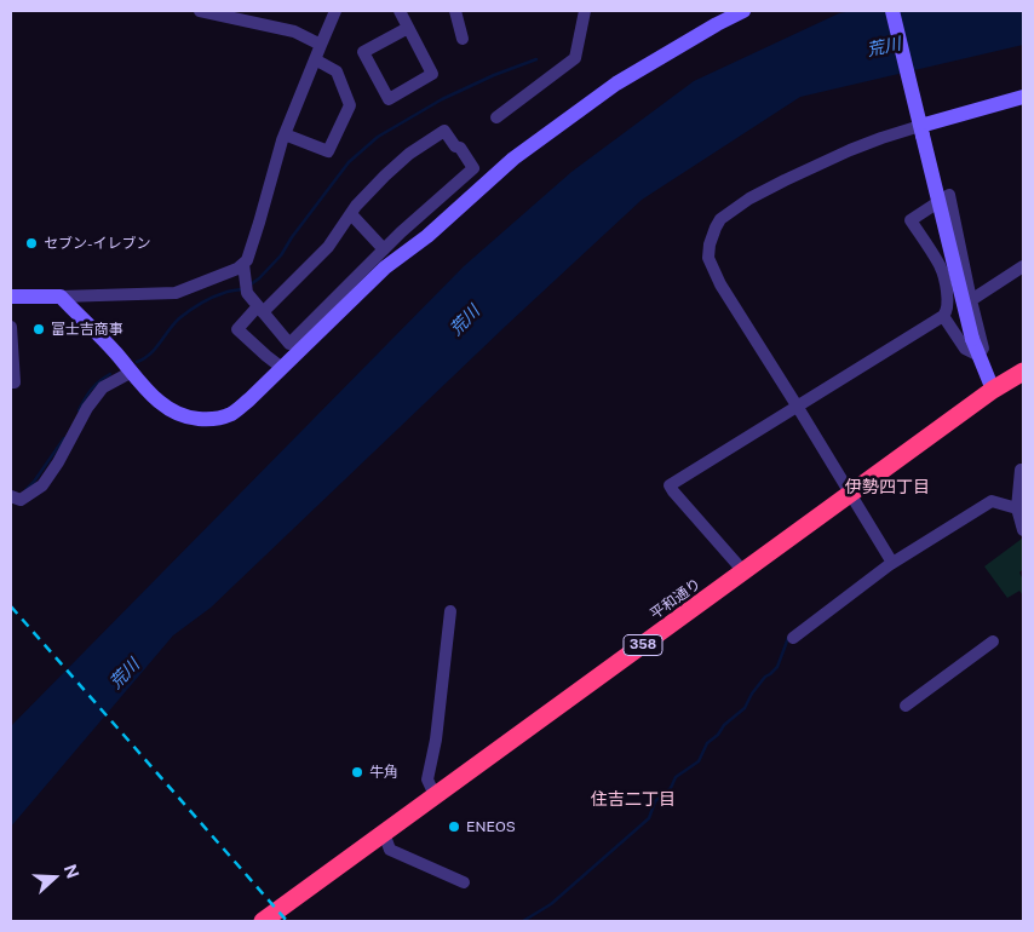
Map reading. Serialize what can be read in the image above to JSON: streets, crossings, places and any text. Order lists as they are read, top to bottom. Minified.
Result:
{"streets":{"highway":["平和通り","358"]},"districts":["伊勢四丁目","住吉二丁目"],"water":["荒川"],"places":["セブン-イレブン","富士吉商事","牛角","ENEOS"],"north":"right"}
